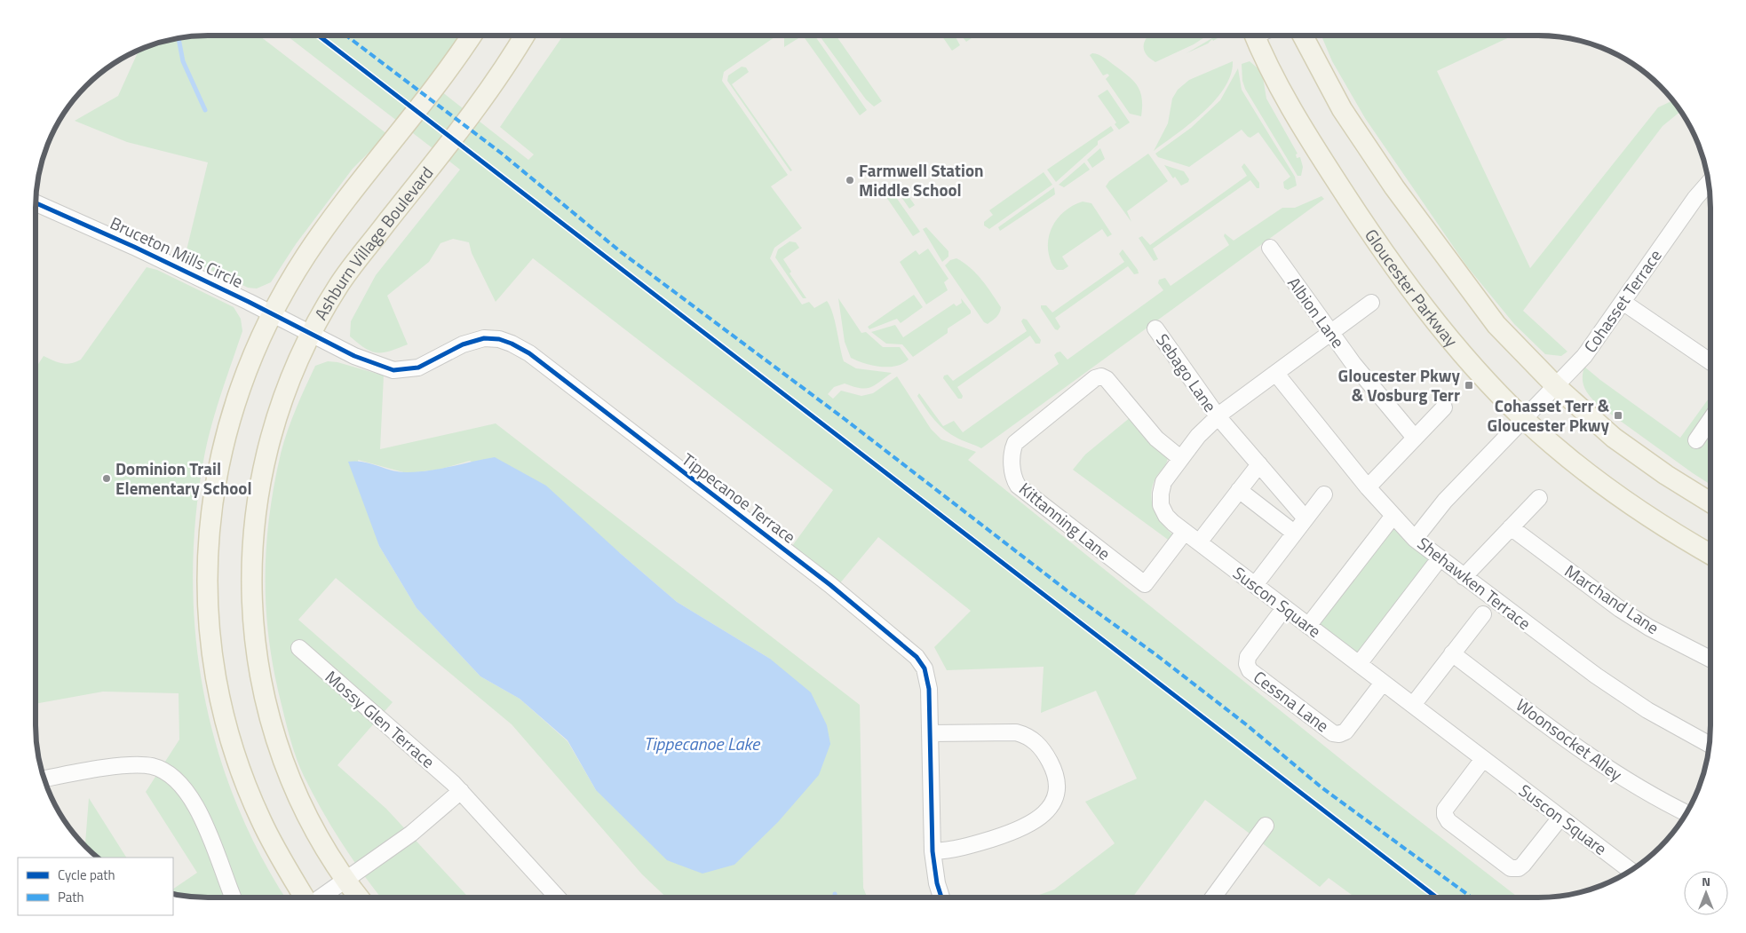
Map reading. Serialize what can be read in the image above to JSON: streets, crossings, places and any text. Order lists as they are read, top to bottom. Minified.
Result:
{"streets":{"main road":["Ashburn Village Boulevard","Gloucester Parkway"],"street":["Bruceton Mills Circle","Cohasset Terrace","Albion Lane","Sebago Lane","Tippecanoe Terrace","Kittanning Lane","Shehawken Terrace","Marchand Lane","Suscon Square","Cessna Lane","Mossy Glen Terrace","Woonsocket Alley"]},"crossings":[["Ashburn Village Boulevard","Bruceton Mills Circle"],["Ashburn Village Boulevard","Tippecanoe Terrace"],["Bruceton Mills Circle","Tippecanoe Terrace"],["Gloucester Parkway","Cohasset Terrace"],["Cohasset Terrace","Shehawken Terrace"],["Albion Lane","Suscon Square"],["Sebago Lane","Suscon Square"],["Kittanning Lane","Suscon Square"],["Shehawken Terrace","Suscon Square"],["Suscon Square","Cessna Lane"]],"water":["Tippecanoe Lake"],"places":{"other":["Farmwell Station Middle School","Dominion Trail Elementary School"],"transit":["Gloucester Pkwy & Vosburg Terr","Cohasset Terr & Gloucester Pkwy"]},"legend":["Cycle path","Path"],"north":"top"}
